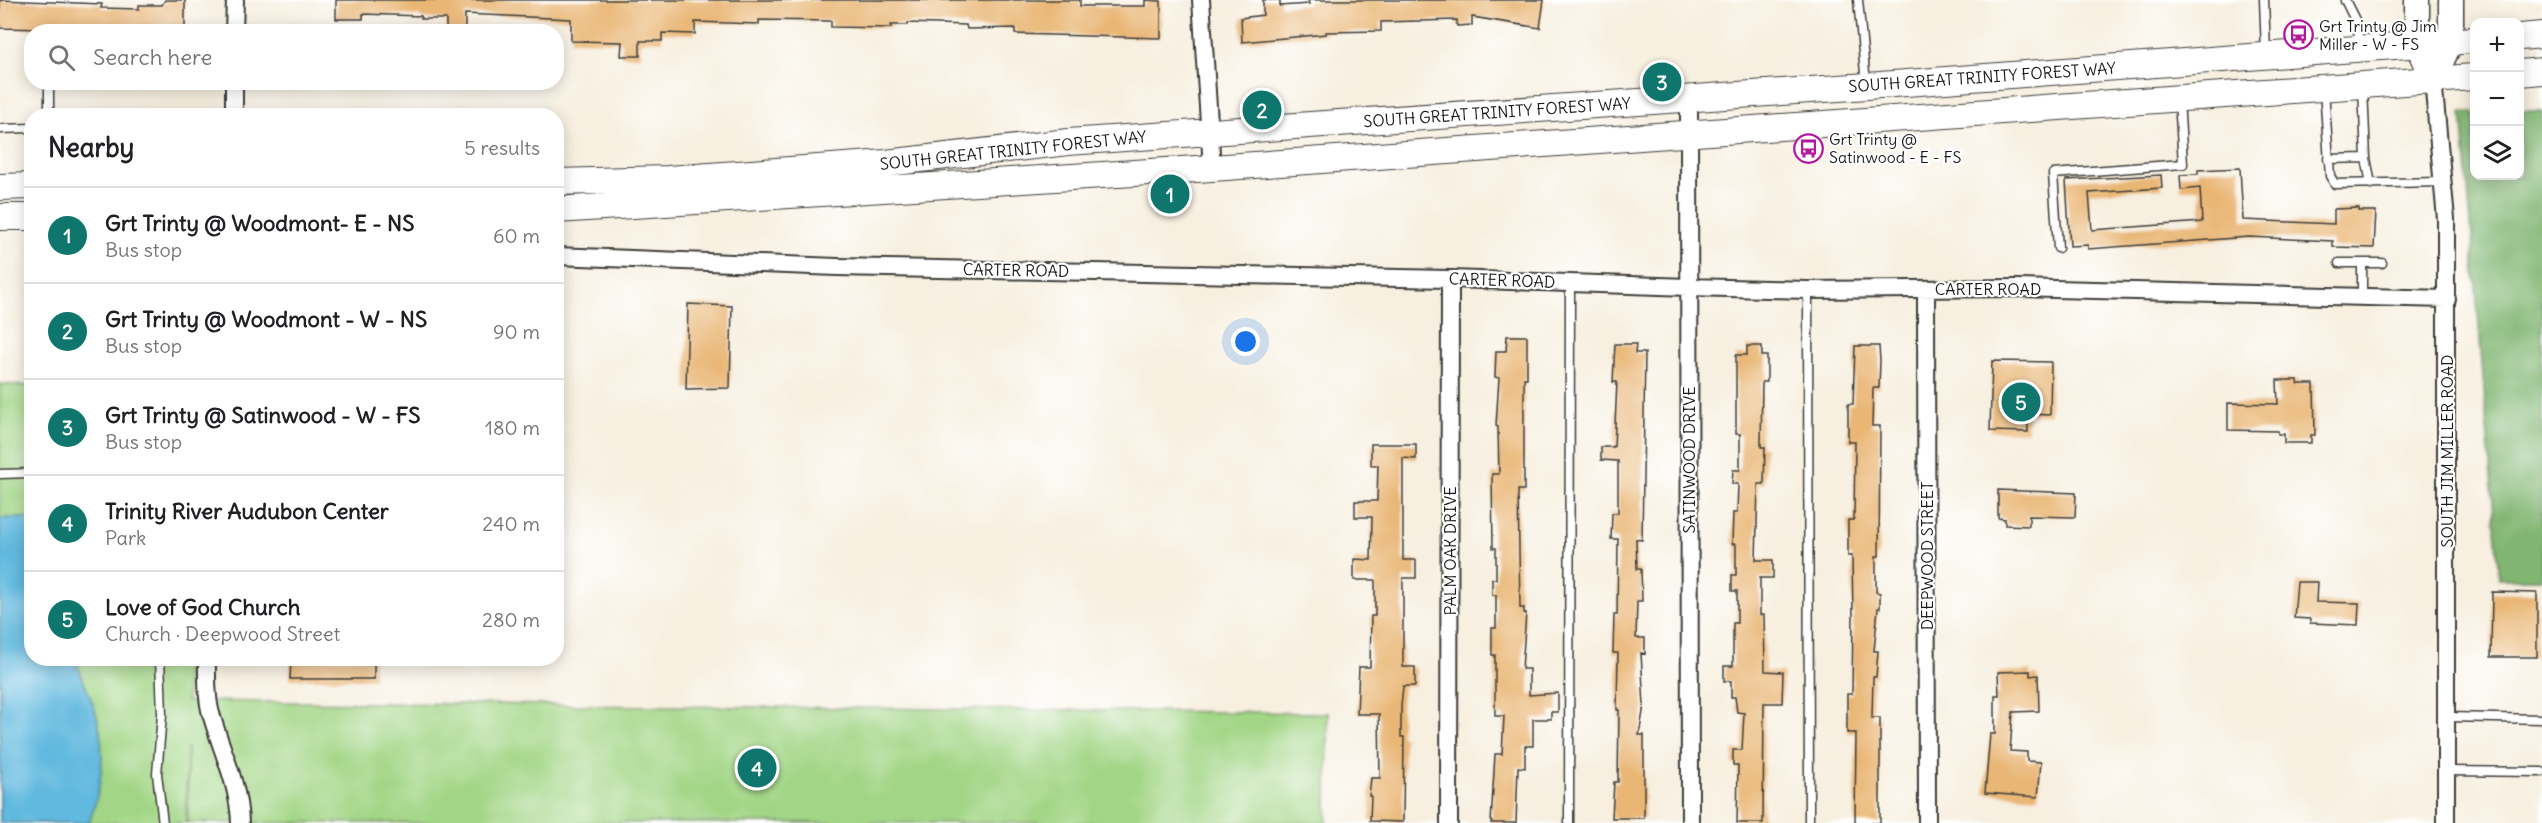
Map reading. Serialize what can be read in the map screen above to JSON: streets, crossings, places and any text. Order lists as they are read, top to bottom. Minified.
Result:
{"streets":{"main road":["SOUTH GREAT TRINITY FOREST WAY"],"street":["CARTER ROAD","SOUTH JIM MILLER ROAD","SATINWOOD DRIVE","PALM OAK DRIVE","DEEPWOOD STREET"]},"crossings":[["SOUTH GREAT TRINITY FOREST WAY","SOUTH JIM MILLER ROAD"],["SOUTH GREAT TRINITY FOREST WAY","SATINWOOD DRIVE"],["CARTER ROAD","SOUTH JIM MILLER ROAD"],["CARTER ROAD","SATINWOOD DRIVE"],["CARTER ROAD","PALM OAK DRIVE"],["CARTER ROAD","DEEPWOOD STREET"]],"places":{"bus stop":["Grt Trinty @ Jim Miller - W - FS","Grt Trinty @ Satinwood - E - FS"]},"page":{"map_buttons":["+","−"],"search":"Search here","pins":["3","2","1","5","4"],"heading":["Nearby","5 results"],"list":[{"mark":"1","name":"Grt Trinty @ Woodmont- E - NS","note":"Bus stop","value":"60 m"},{"mark":"2","name":"Grt Trinty @ Woodmont - W - NS","note":"Bus stop","value":"90 m"},{"mark":"3","name":"Grt Trinty @ Satinwood - W - FS","note":"Bus stop","value":"180 m"},{"mark":"4","name":"Trinity River Audubon Center","note":"Park","value":"240 m"},{"mark":"5","name":"Love of God Church","note":"Church · Deepwood Street","value":"280 m"}]}}
